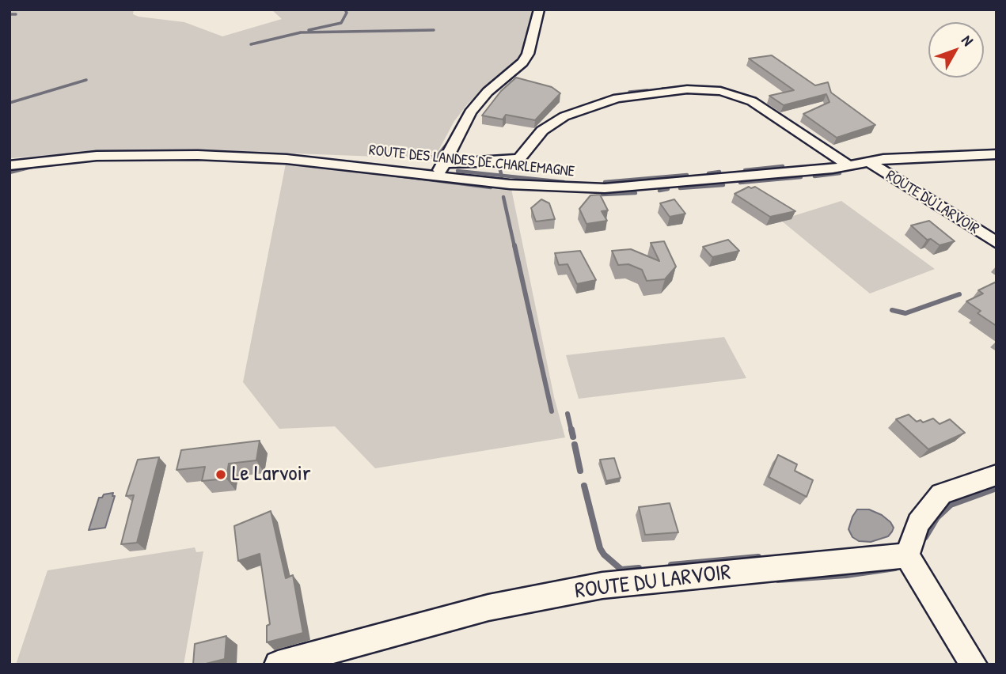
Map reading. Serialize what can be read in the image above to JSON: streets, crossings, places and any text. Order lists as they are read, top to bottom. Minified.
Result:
{"streets":{"street":["ROUTE DES LANDES DE CHARLEMAGNE","ROUTE DU LARVOIR"]},"crossings":[["ROUTE DES LANDES DE CHARLEMAGNE","ROUTE DU LARVOIR"]],"places":["Le Larvoir"],"north":"top right"}
